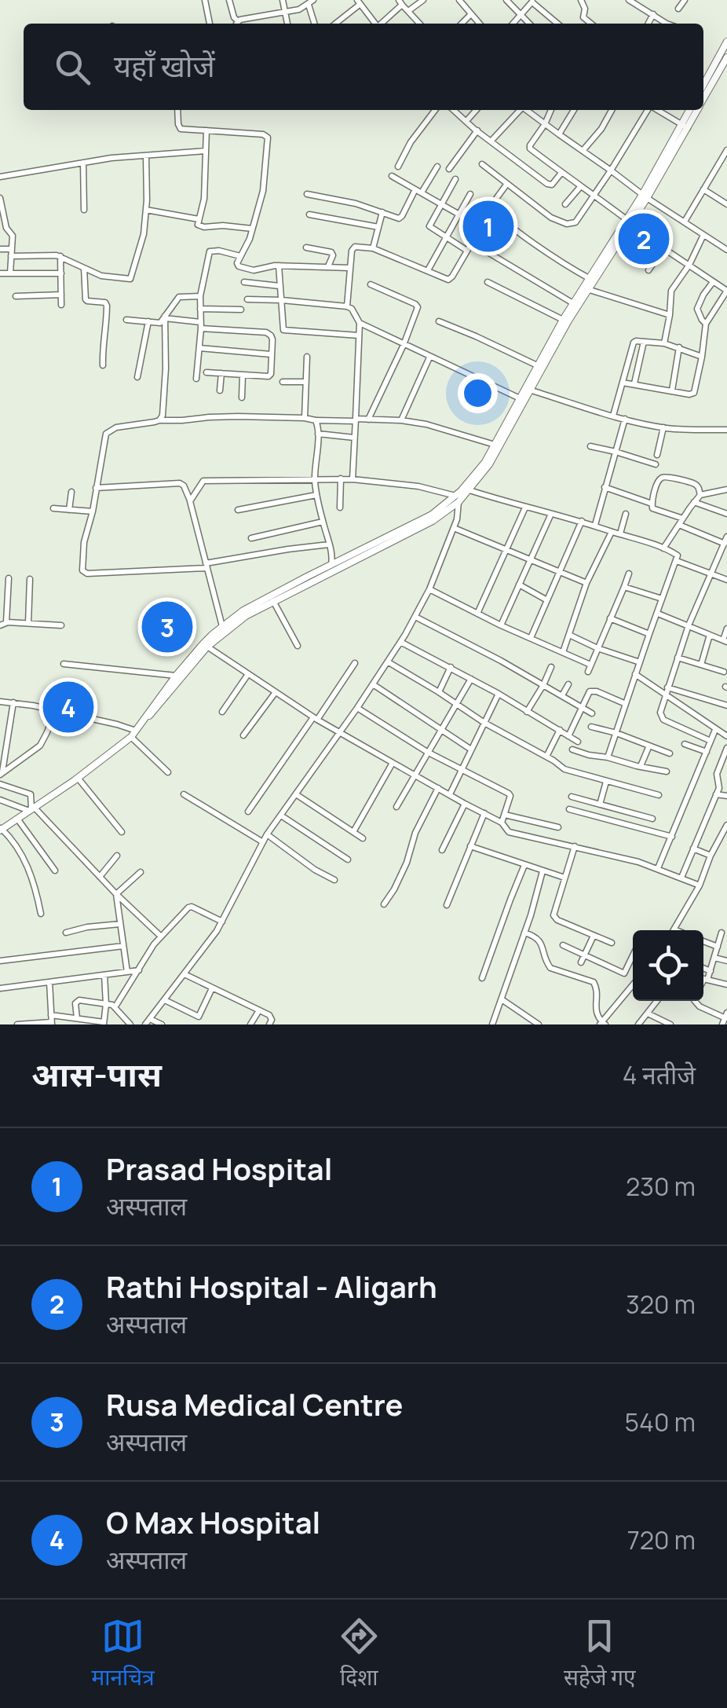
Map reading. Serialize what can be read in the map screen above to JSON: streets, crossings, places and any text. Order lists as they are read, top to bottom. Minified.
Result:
{"page":{"search":"यहाँ खोजें","pins":["1","2","3","4"],"heading":["आस-पास","4 नतीजे"],"list":[{"mark":"1","name":"Prasad Hospital","note":"अस्पताल","value":"230 m"},{"mark":"2","name":"Rathi Hospital - Aligarh","note":"अस्पताल","value":"320 m"},{"mark":"3","name":"Rusa Medical Centre","note":"अस्पताल","value":"540 m"},{"mark":"4","name":"O Max Hospital","note":"अस्पताल","value":"720 m"}],"nav":["मानचित्र","दिशा","सहेजे गए"]}}
